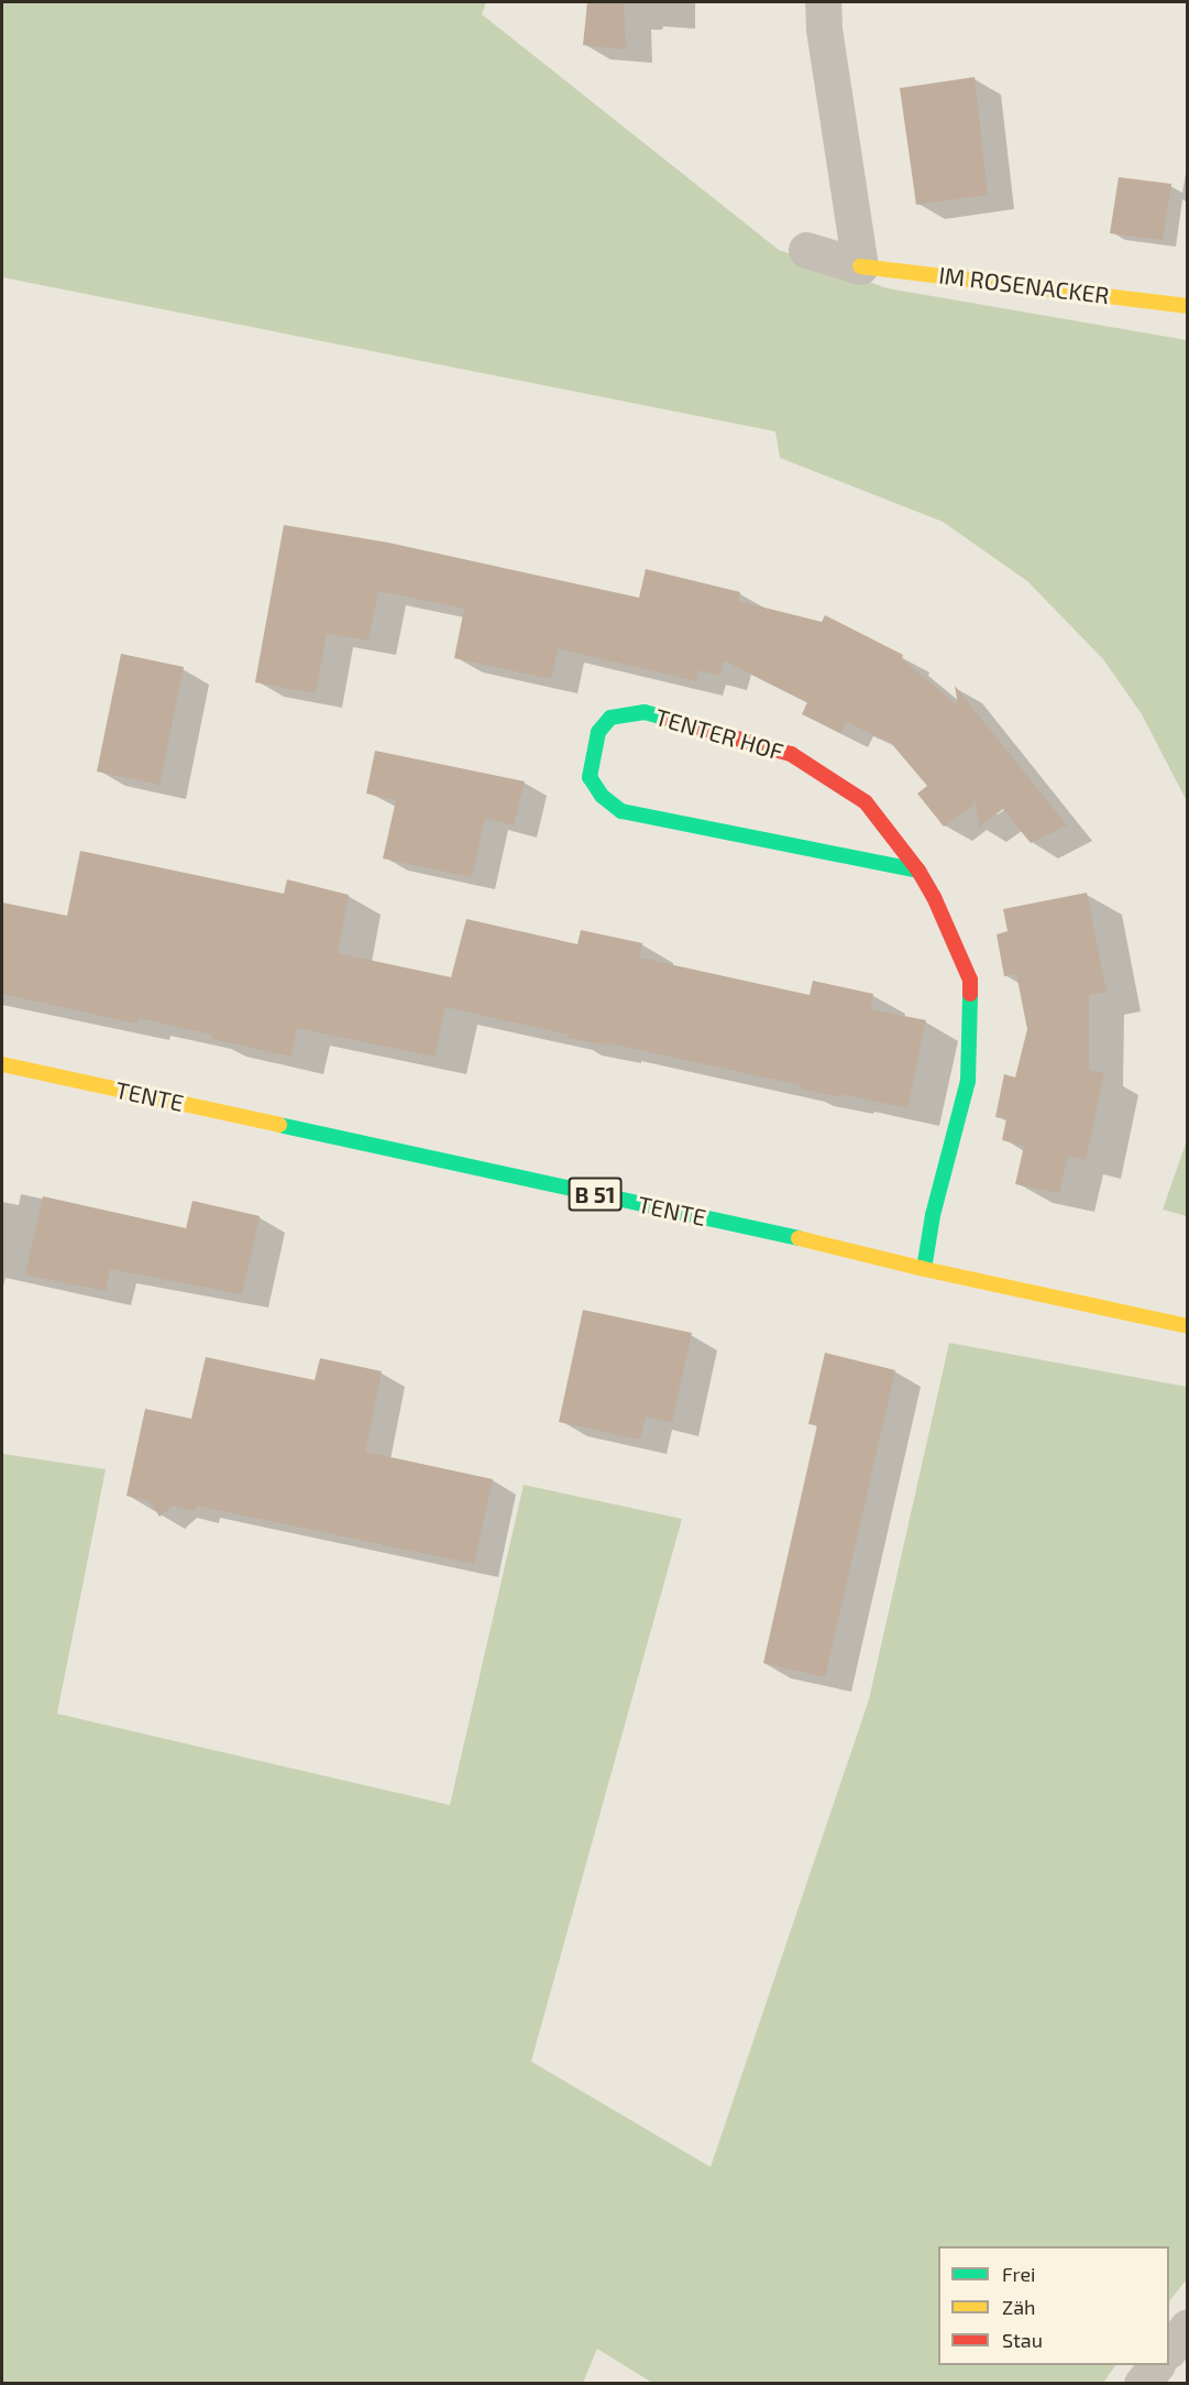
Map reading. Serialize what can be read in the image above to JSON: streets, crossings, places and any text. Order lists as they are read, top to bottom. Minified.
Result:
{"streets":{"street":["IM ROSENACKER","TENTER HOF","TENTE","B 51"]},"crossings":[["TENTER HOF","TENTE"]],"legend":["Frei","Zäh","Stau"]}
